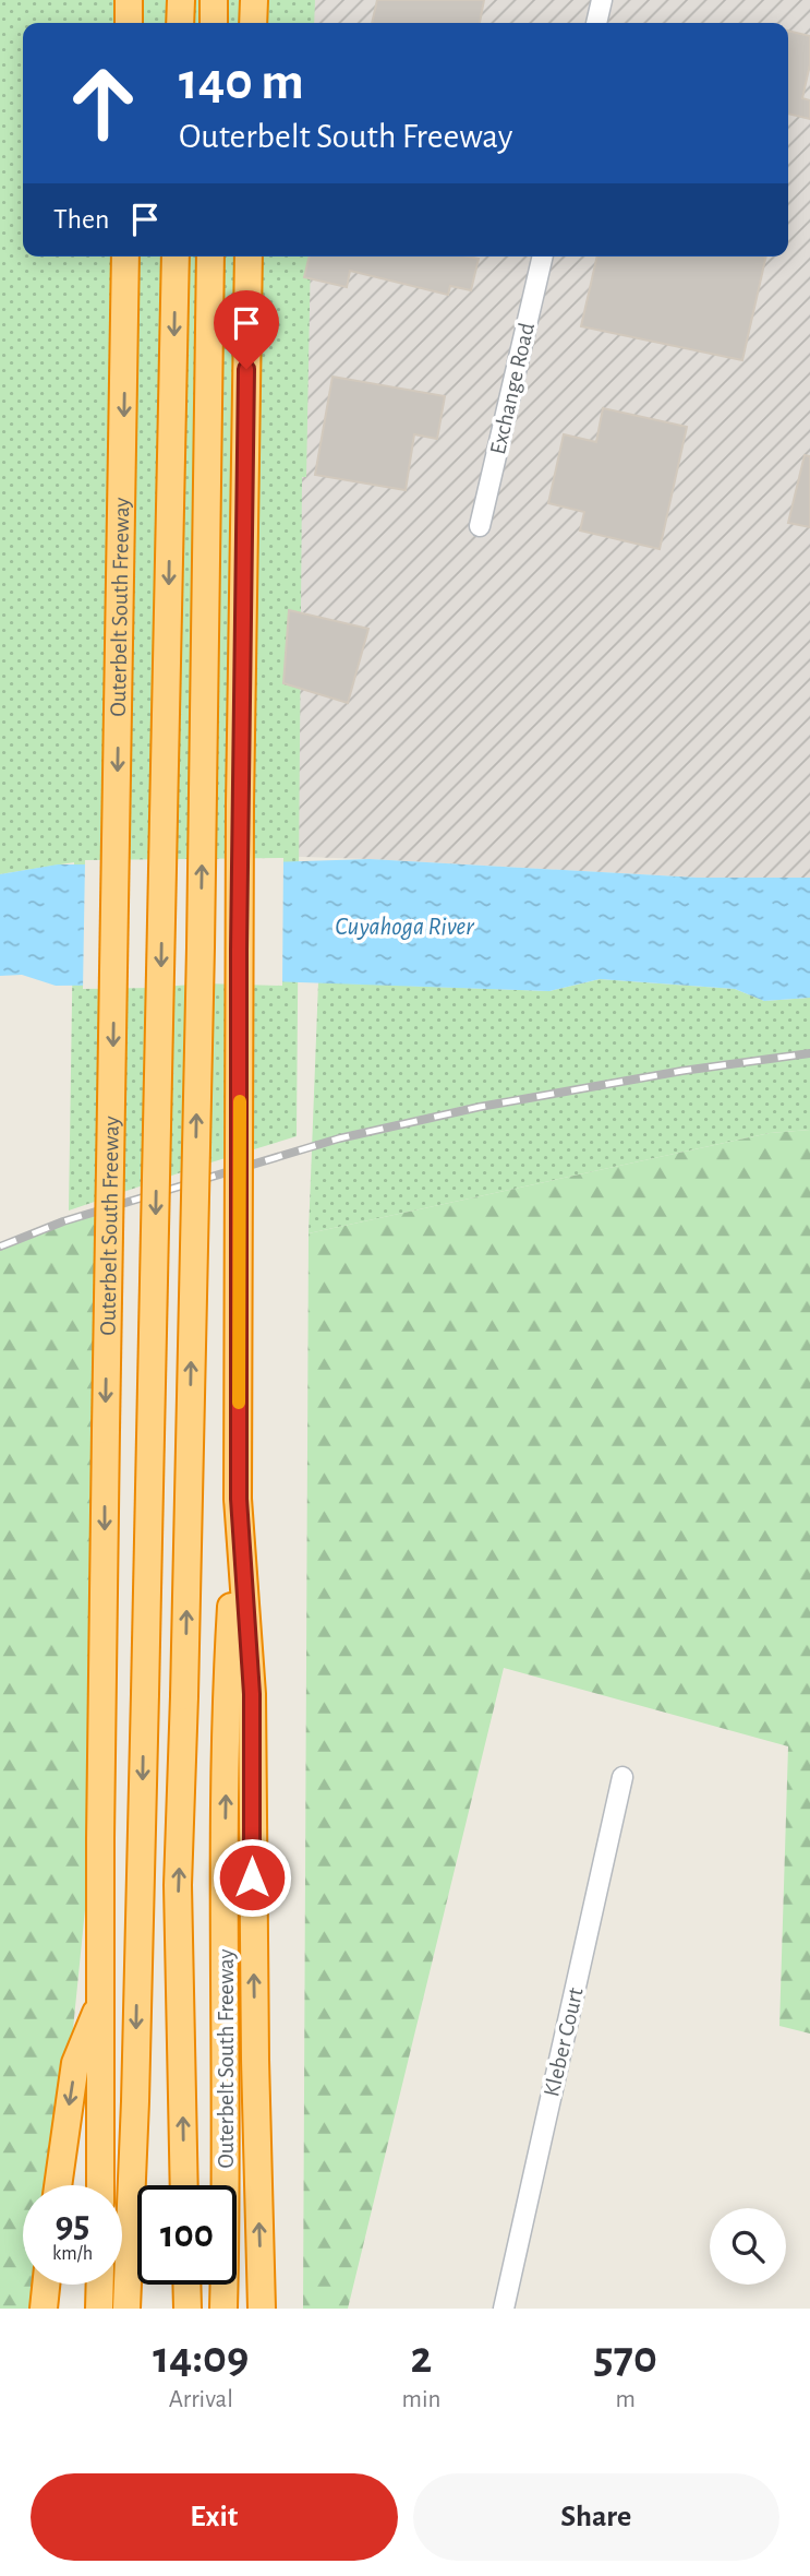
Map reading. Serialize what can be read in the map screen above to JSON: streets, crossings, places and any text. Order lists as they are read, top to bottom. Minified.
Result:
{"streets":{"highway":["Outerbelt South Freeway"],"street":["Exchange Road","Kleber Court"]},"water":["Cuyahoga River"],"page":{"turn":["140 m","Outerbelt South Freeway"],"then":"Then","speed":"95 km/h","limit":"100","eta":["14:09","Arrival","2","min","570","m"],"buttons":["Exit","Share"]}}
